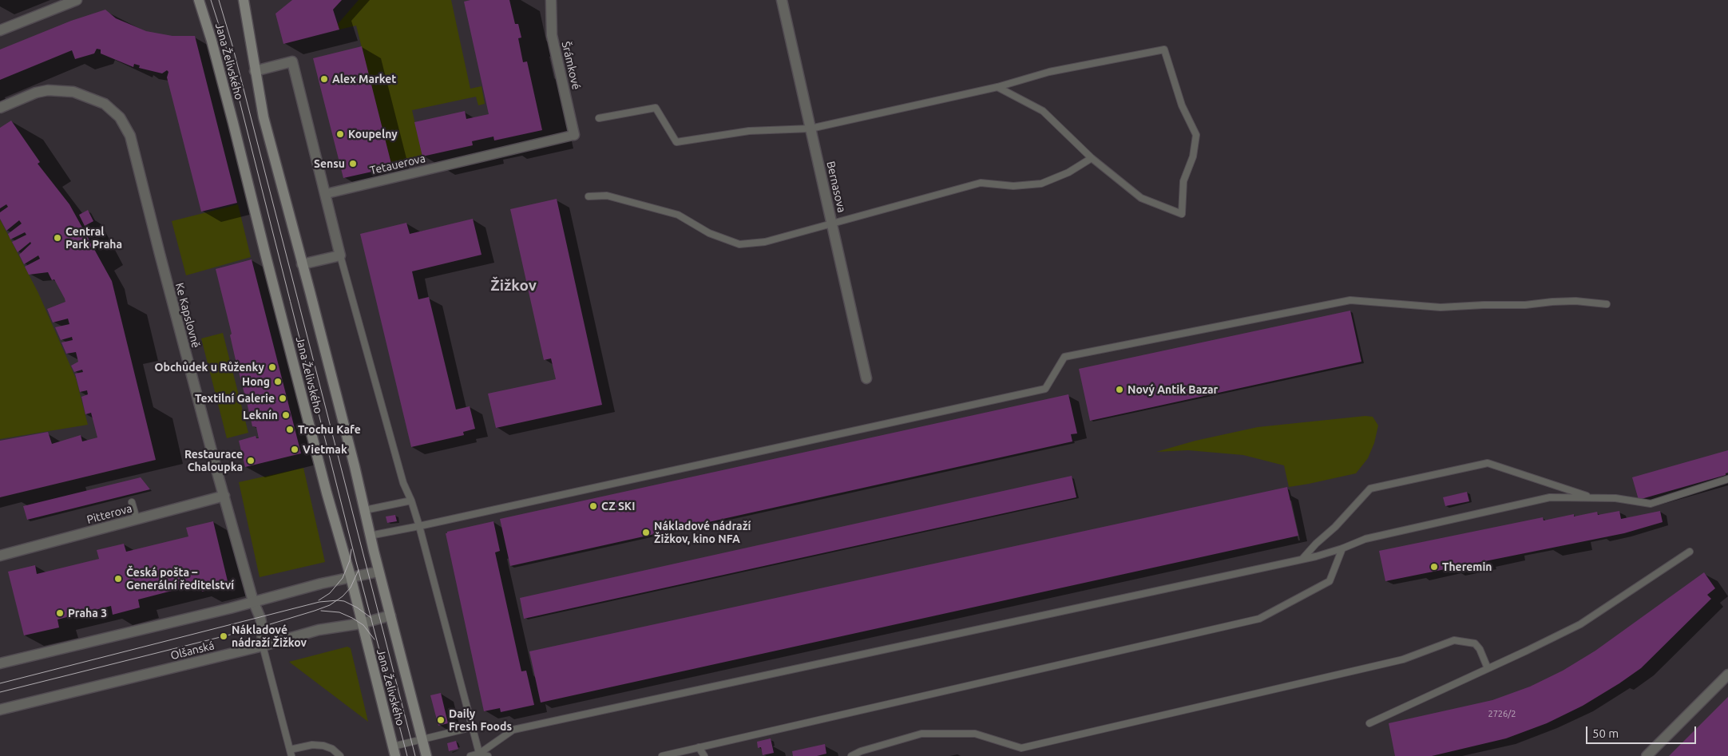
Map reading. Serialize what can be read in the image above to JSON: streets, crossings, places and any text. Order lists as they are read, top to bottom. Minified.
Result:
{"streets":{"main road":["Jana Želivského"],"street":["Šrámkové","Tetauerova","Bernasova","Ke Kapslovně","Pitterova","Olšanská"]},"crossings":[["Jana Želivského","Olšanská"],["Šrámkové","Tetauerova"],["Ke Kapslovně","Pitterova"],["Ke Kapslovně","Olšanská"]],"districts":["Žižkov"],"places":["Alex Market","Koupelny","Sensu","Central Park Praha","Obchůdek u Růženky","Hong","Nový Antik Bazar","Textilní Galerie","Leknín","Trochu Kafe","Vietmak","Restaurace Chaloupka","CZ SKI","Nákladové nádraží Žižkov, kino NFA","Theremin","Česká pošta – Generální ředitelství","Praha 3","Nákladové nádraží Žižkov","Daily Fresh Foods"],"house_numbers":["2726/2"],"scale_bar":"50 m"}
